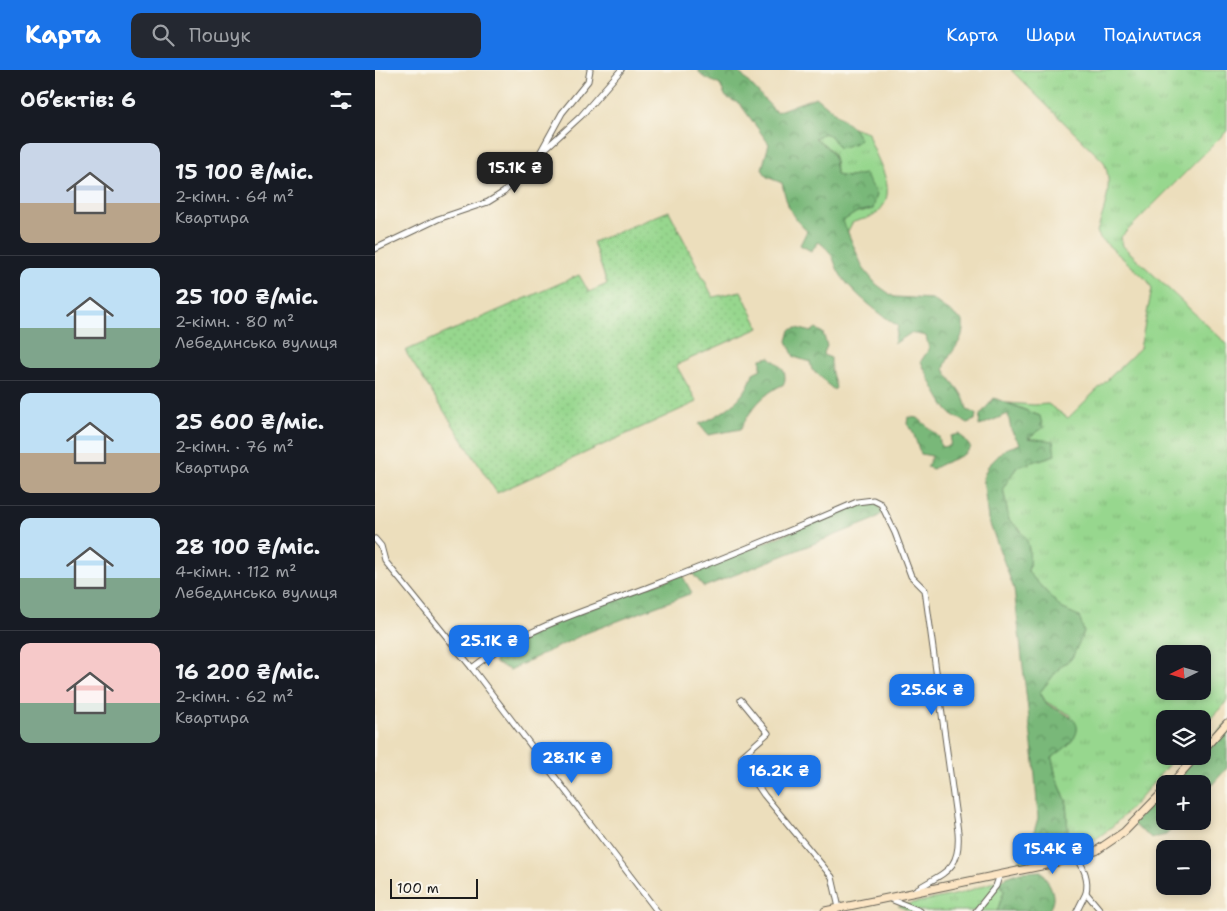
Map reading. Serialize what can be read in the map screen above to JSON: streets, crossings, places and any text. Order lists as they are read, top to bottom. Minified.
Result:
{"scale_bar":"100 m","north":"left","page":{"header":"Карта","search":"Пошук","nav":["Карта","Шари","Поділитися"],"heading":"Об’єктів: 6","list":[{"name":"15 100 ₴/міс.","note":"2-кімн. · 64 m² · Квартира"},{"name":"25 100 ₴/міс.","note":"2-кімн. · 80 m² · Лебединська вулиця"},{"name":"25 600 ₴/міс.","note":"2-кімн. · 76 m² · Квартира"},{"name":"28 100 ₴/міс.","note":"4-кімн. · 112 m² · Лебединська вулиця"},{"name":"16 200 ₴/міс.","note":"2-кімн. · 62 m² · Квартира"}],"price":["15.1K ₴","25.1K ₴","25.6K ₴","28.1K ₴","16.2K ₴","15.4K ₴"],"map_buttons":["+","−"],"scale":"100 m"}}
